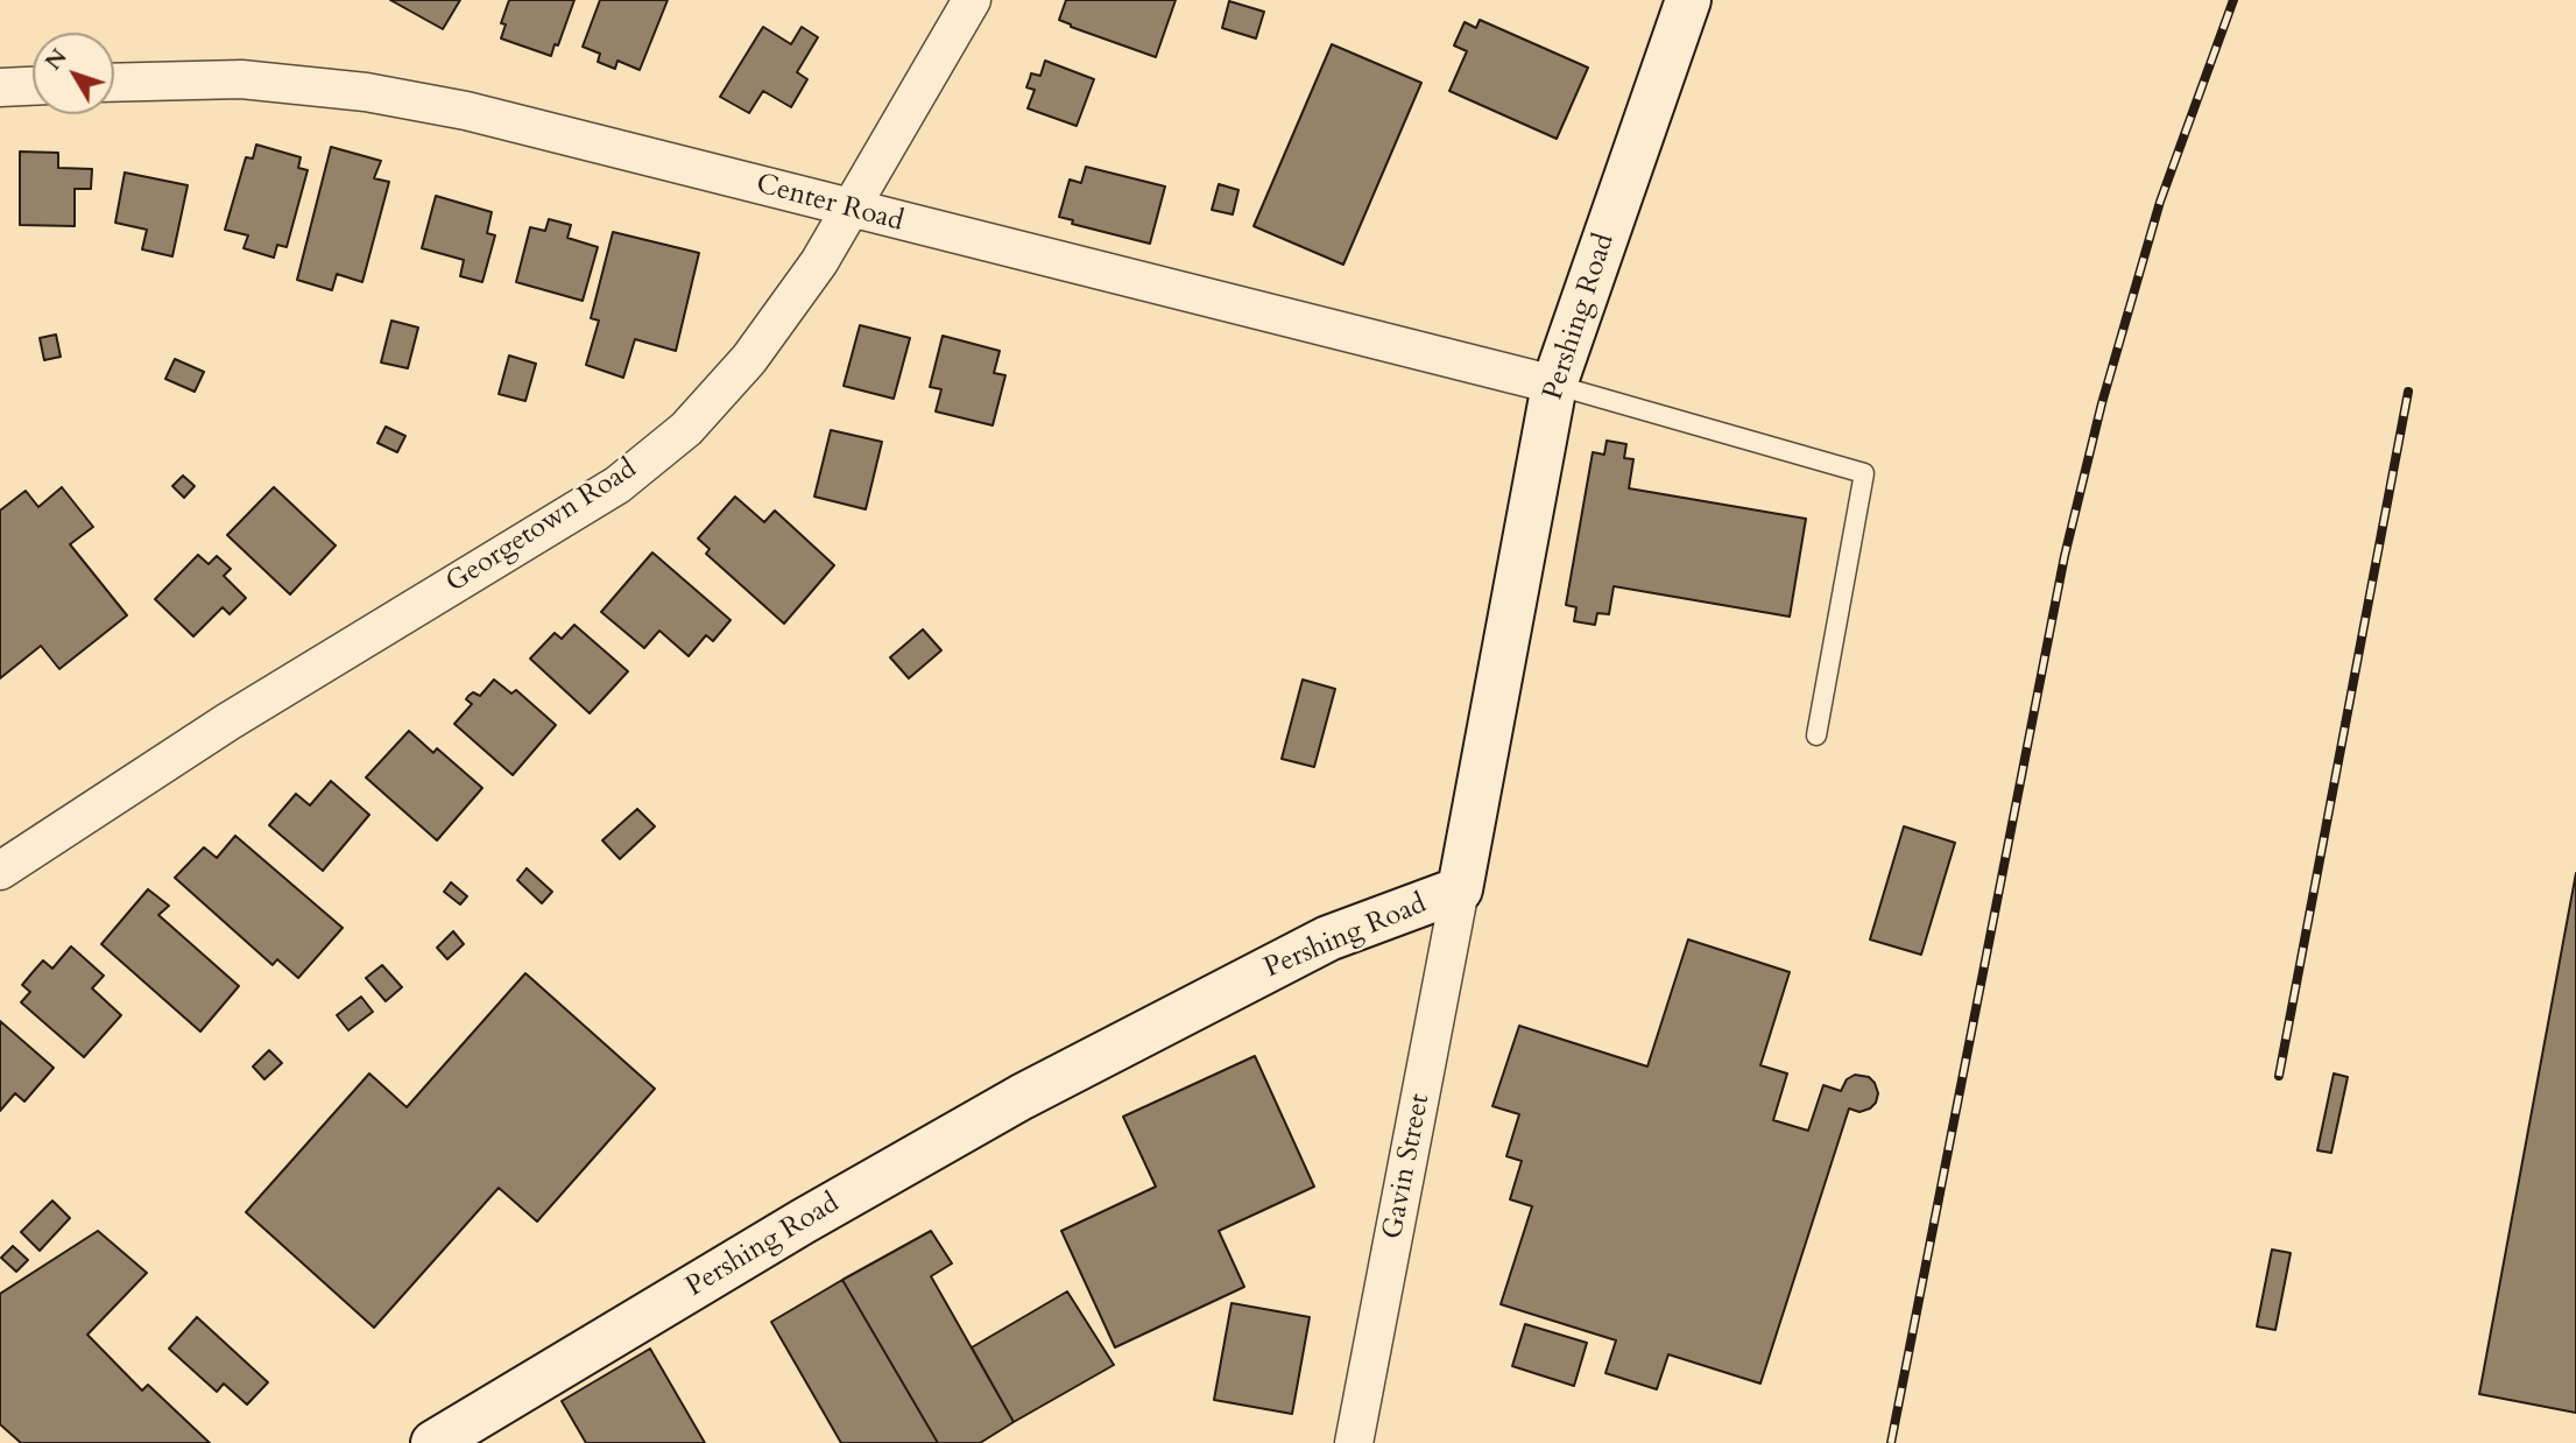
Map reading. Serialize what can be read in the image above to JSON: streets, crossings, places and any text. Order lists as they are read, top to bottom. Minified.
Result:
{"streets":{"street":["Center Road","Pershing Road","Georgetown Road","Gavin Street"]},"crossings":[["Center Road","Pershing Road"],["Center Road","Georgetown Road"],["Pershing Road","Gavin Street"]],"north":"top left"}
